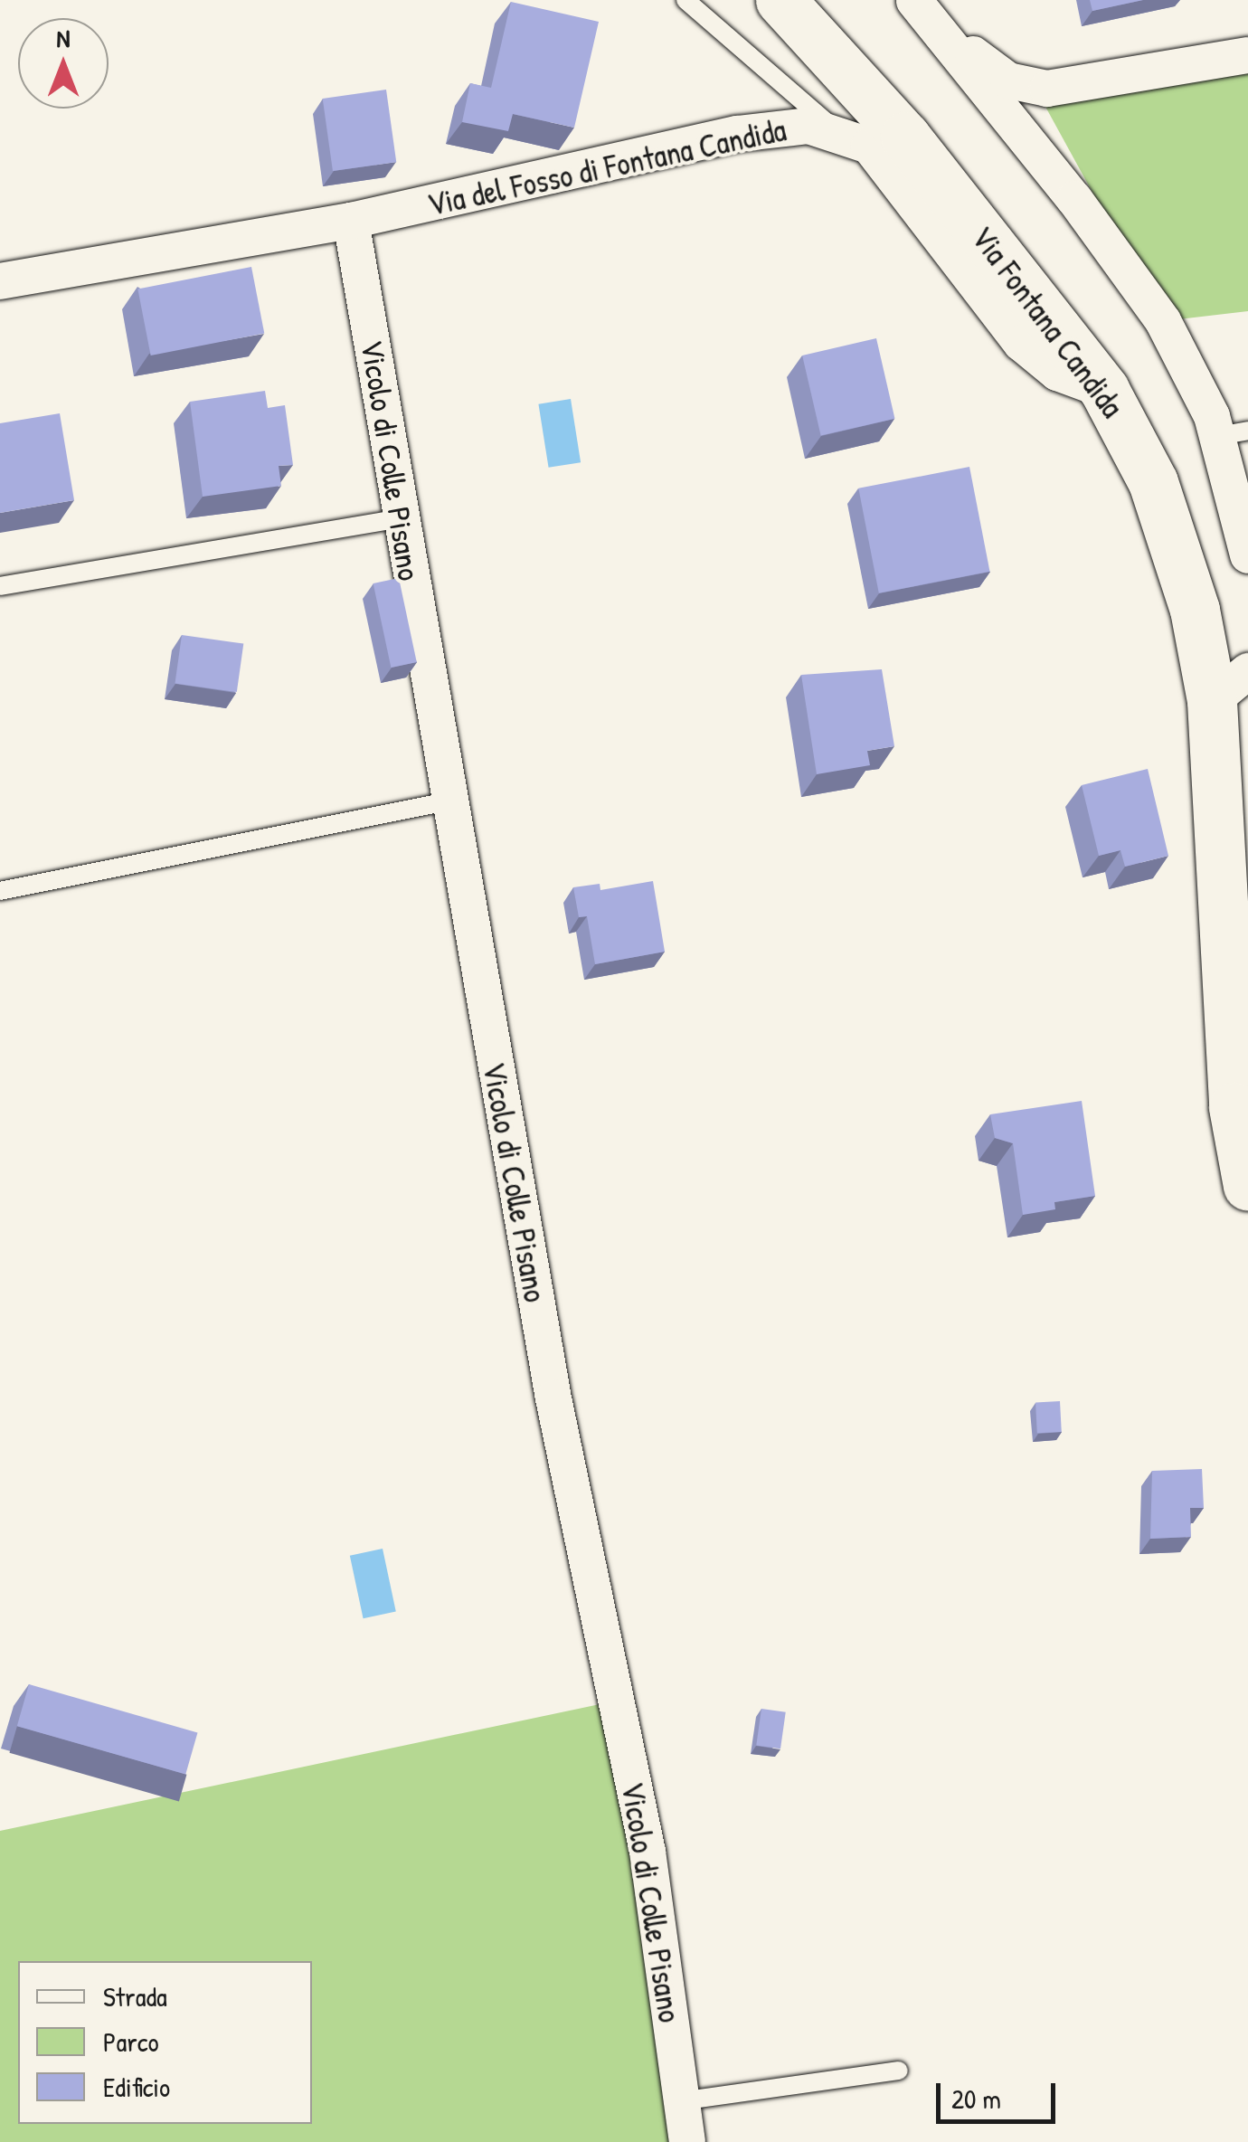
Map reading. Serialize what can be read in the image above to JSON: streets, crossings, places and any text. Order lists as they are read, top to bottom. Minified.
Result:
{"streets":{"main road":["Via Fontana Candida"],"street":["Via del Fosso di Fontana Candida","Vicolo di Colle Pisano"]},"crossings":[["Via del Fosso di Fontana Candida","Via Fontana Candida"],["Via del Fosso di Fontana Candida","Vicolo di Colle Pisano"]],"legend":["Strada","Parco","Edificio"],"scale_bar":"20 m","north":"top"}
